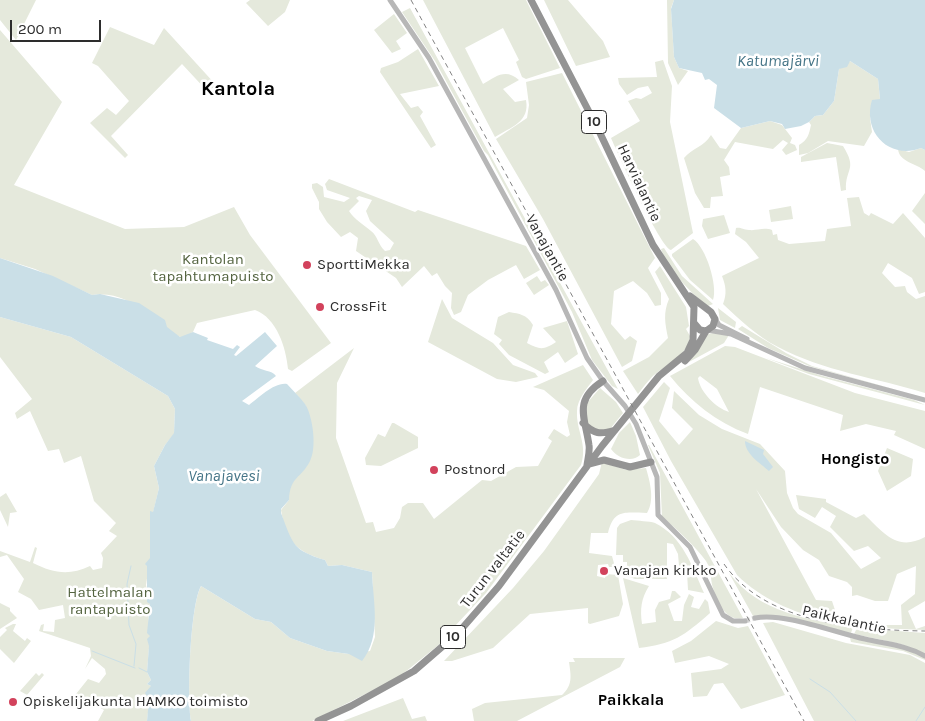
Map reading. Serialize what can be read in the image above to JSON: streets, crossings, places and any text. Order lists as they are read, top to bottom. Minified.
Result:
{"streets":{"highway":["10","Harvialantie","Turun valtatie"],"street":["Vanajantie","Paikkalantie"]},"crossings":[["10","Harvialantie"],["10","Turun valtatie"],["Harvialantie","Turun valtatie"]],"districts":["Kantola","Hongisto","Paikkala"],"water":["Katumajärvi","Vanajavesi"],"parks":["Kantolan tapahtumapuisto","Hattelmalan rantapuisto"],"places":["SporttiMekka","CrossFit","Postnord","Vanajan kirkko","Opiskelijakunta HAMKO toimisto"],"scale_bar":"200 m"}
